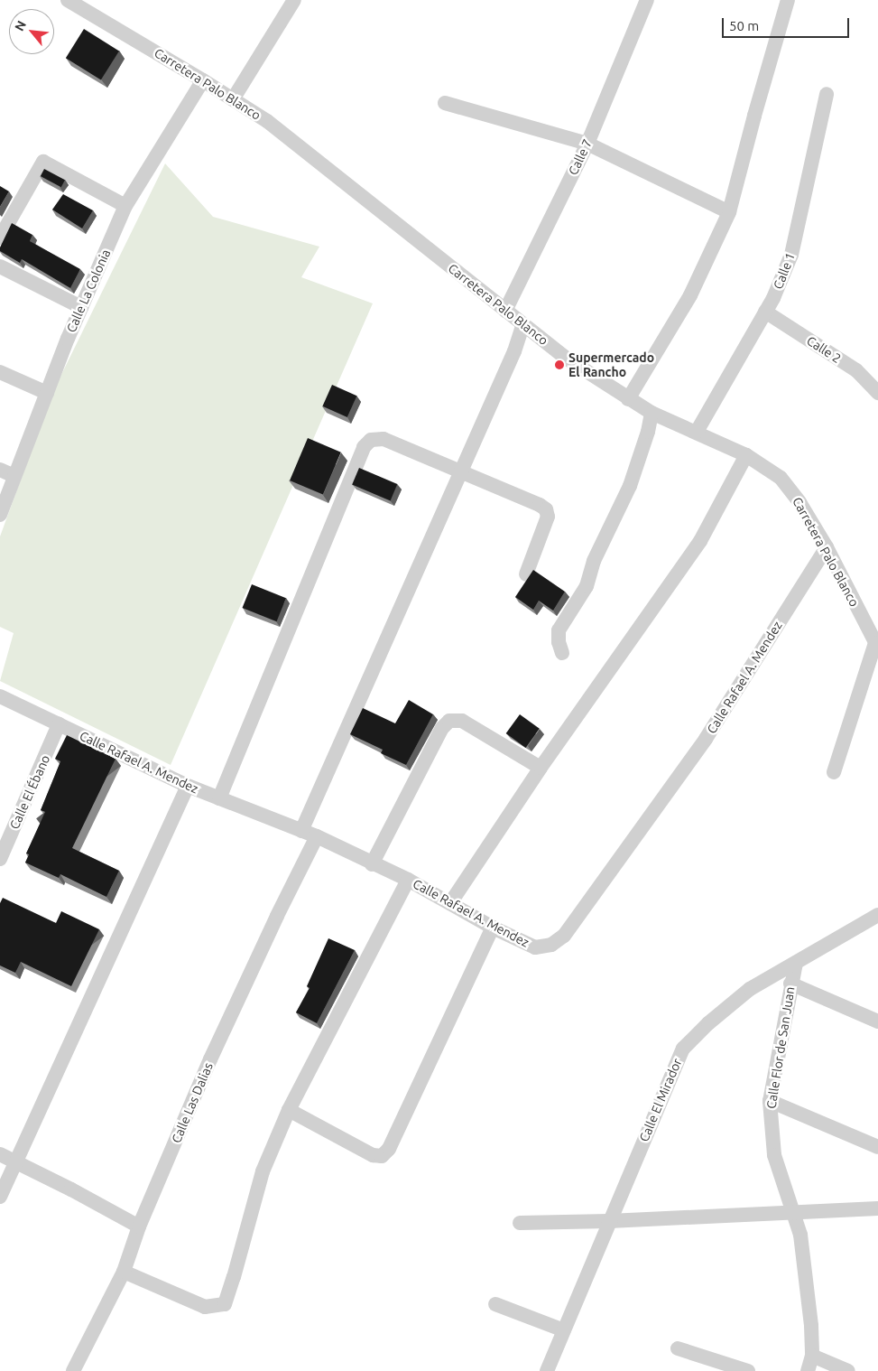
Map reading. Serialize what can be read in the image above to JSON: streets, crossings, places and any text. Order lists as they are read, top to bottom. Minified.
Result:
{"streets":{"street":["Carretera Palo Blanco","Calle 7","Calle 1","Calle La Colonia","Calle 2","Calle Rafael A. Mendez","Calle El Ébano","Calle Flor de San Juan","Calle El Mirador","Calle Las Dalias"]},"crossings":[["Carretera Palo Blanco","Calle 7"],["Carretera Palo Blanco","Calle 1"],["Carretera Palo Blanco","Calle La Colonia"],["Carretera Palo Blanco","Calle Rafael A. Mendez"],["Calle 1","Calle 2"],["Calle Rafael A. Mendez","Calle El Ébano"],["Calle Rafael A. Mendez","Calle Las Dalias"],["Calle Flor de San Juan","Calle El Mirador"]],"places":["Supermercado El Rancho"],"scale_bar":"50 m","north":"top left"}
